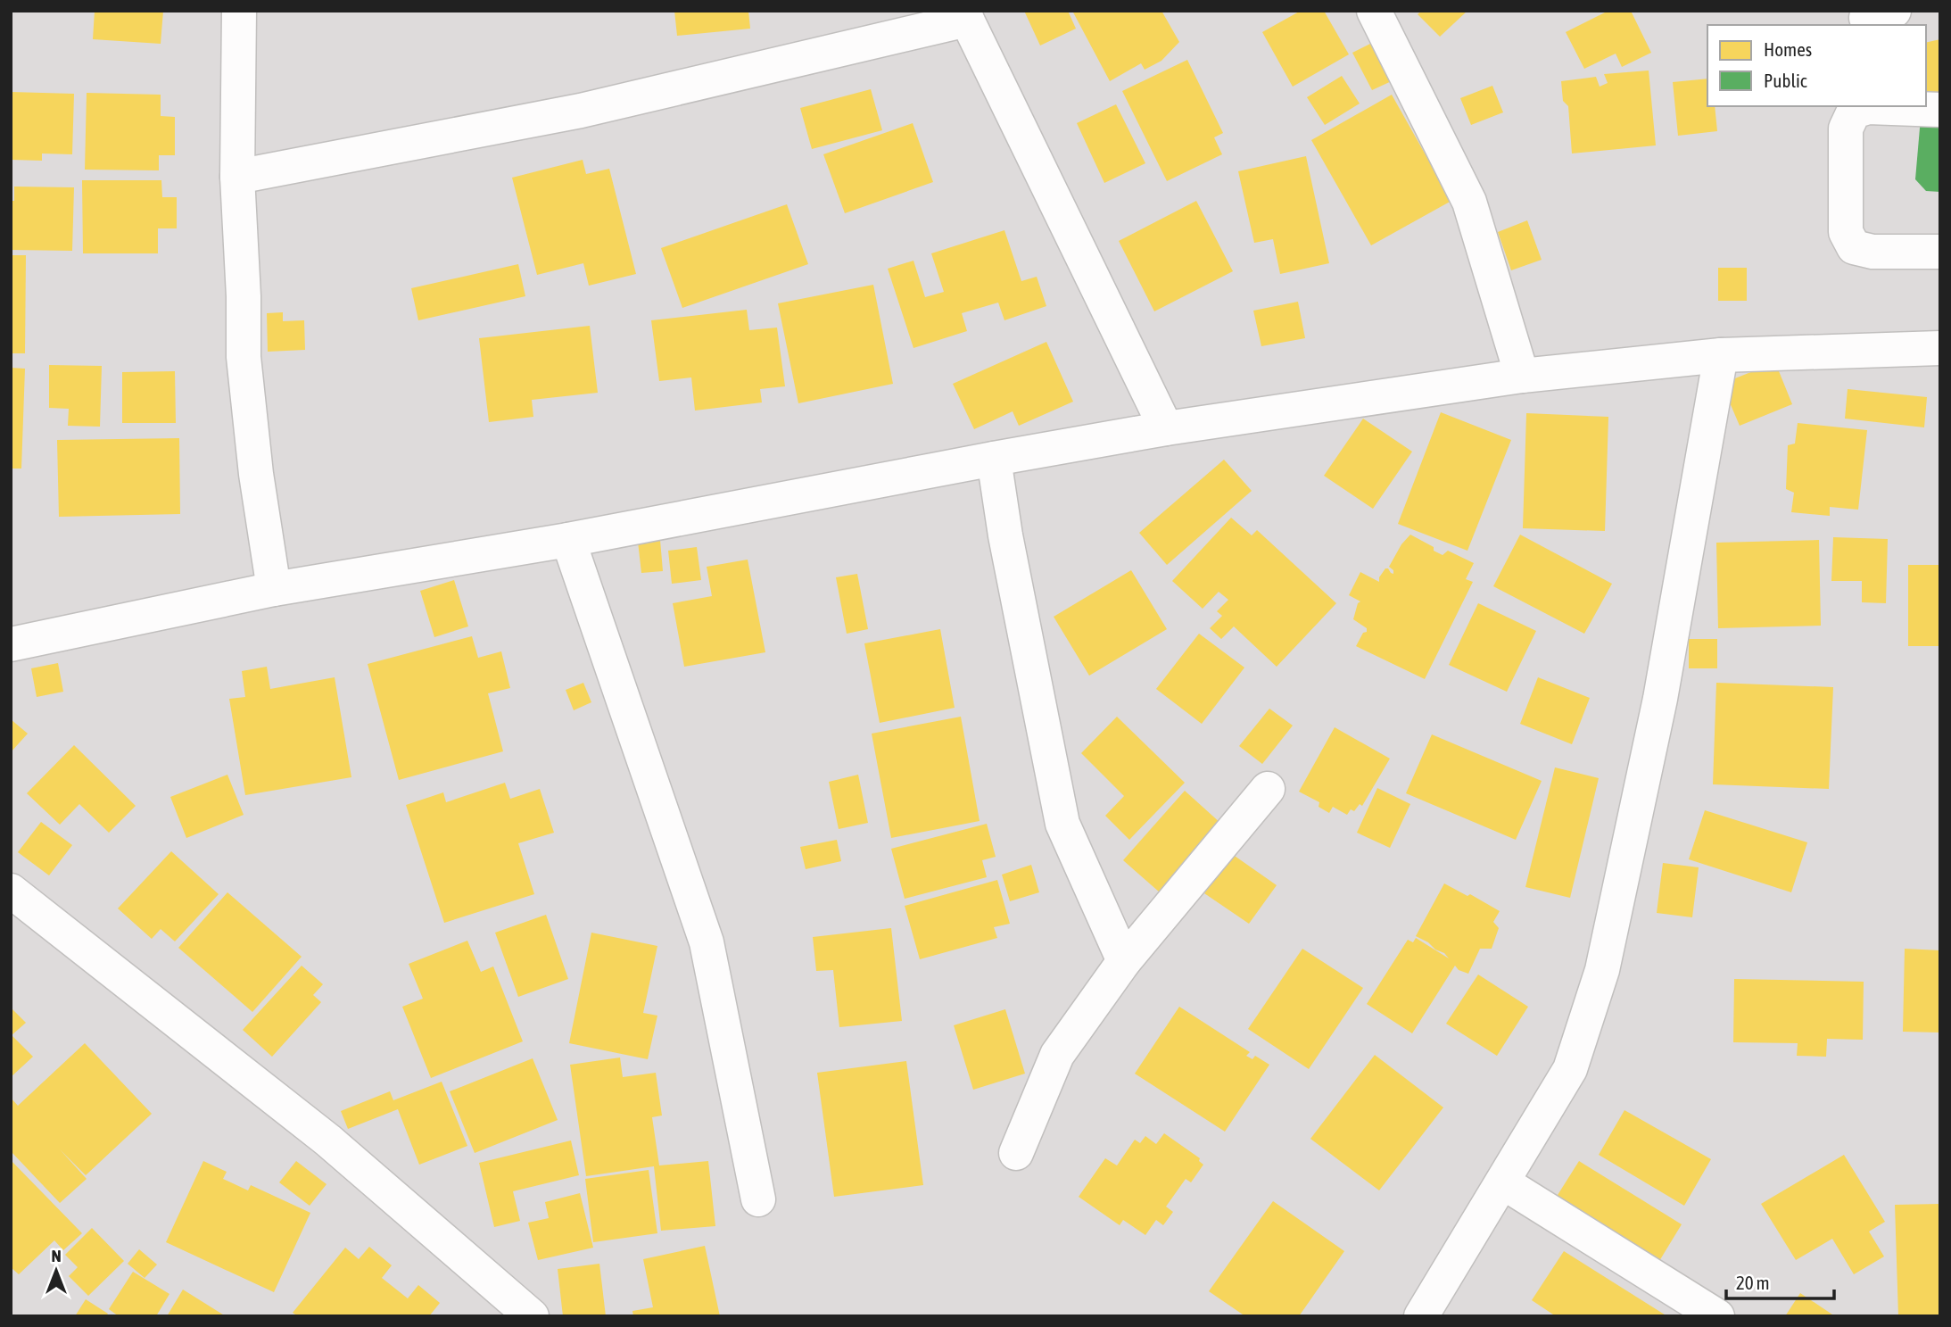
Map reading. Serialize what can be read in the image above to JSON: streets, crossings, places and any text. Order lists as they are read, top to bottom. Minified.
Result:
{"legend":["Homes","Public"],"scale_bar":"20 m","north":"top"}
